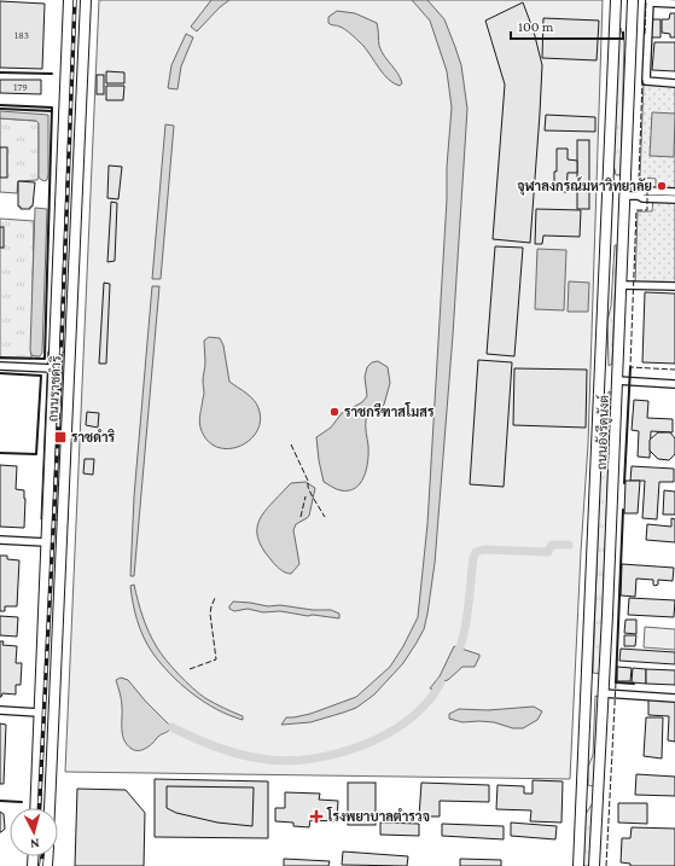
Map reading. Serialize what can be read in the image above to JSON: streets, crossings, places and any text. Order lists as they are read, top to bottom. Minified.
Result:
{"streets":{"main road":["ถนนราชดำริ","ถนนอังรีดูนังต์"]},"places":{"other":["จุฬาลงกรณ์มหาวิทยาลัย","ราชกรีฑาสโมสร"],"transit":["ราชดำริ"],"health":["โรงพยาบาลตำรวจ"]},"house_numbers":["183","179"],"scale_bar":"100 m","north":"bottom"}
